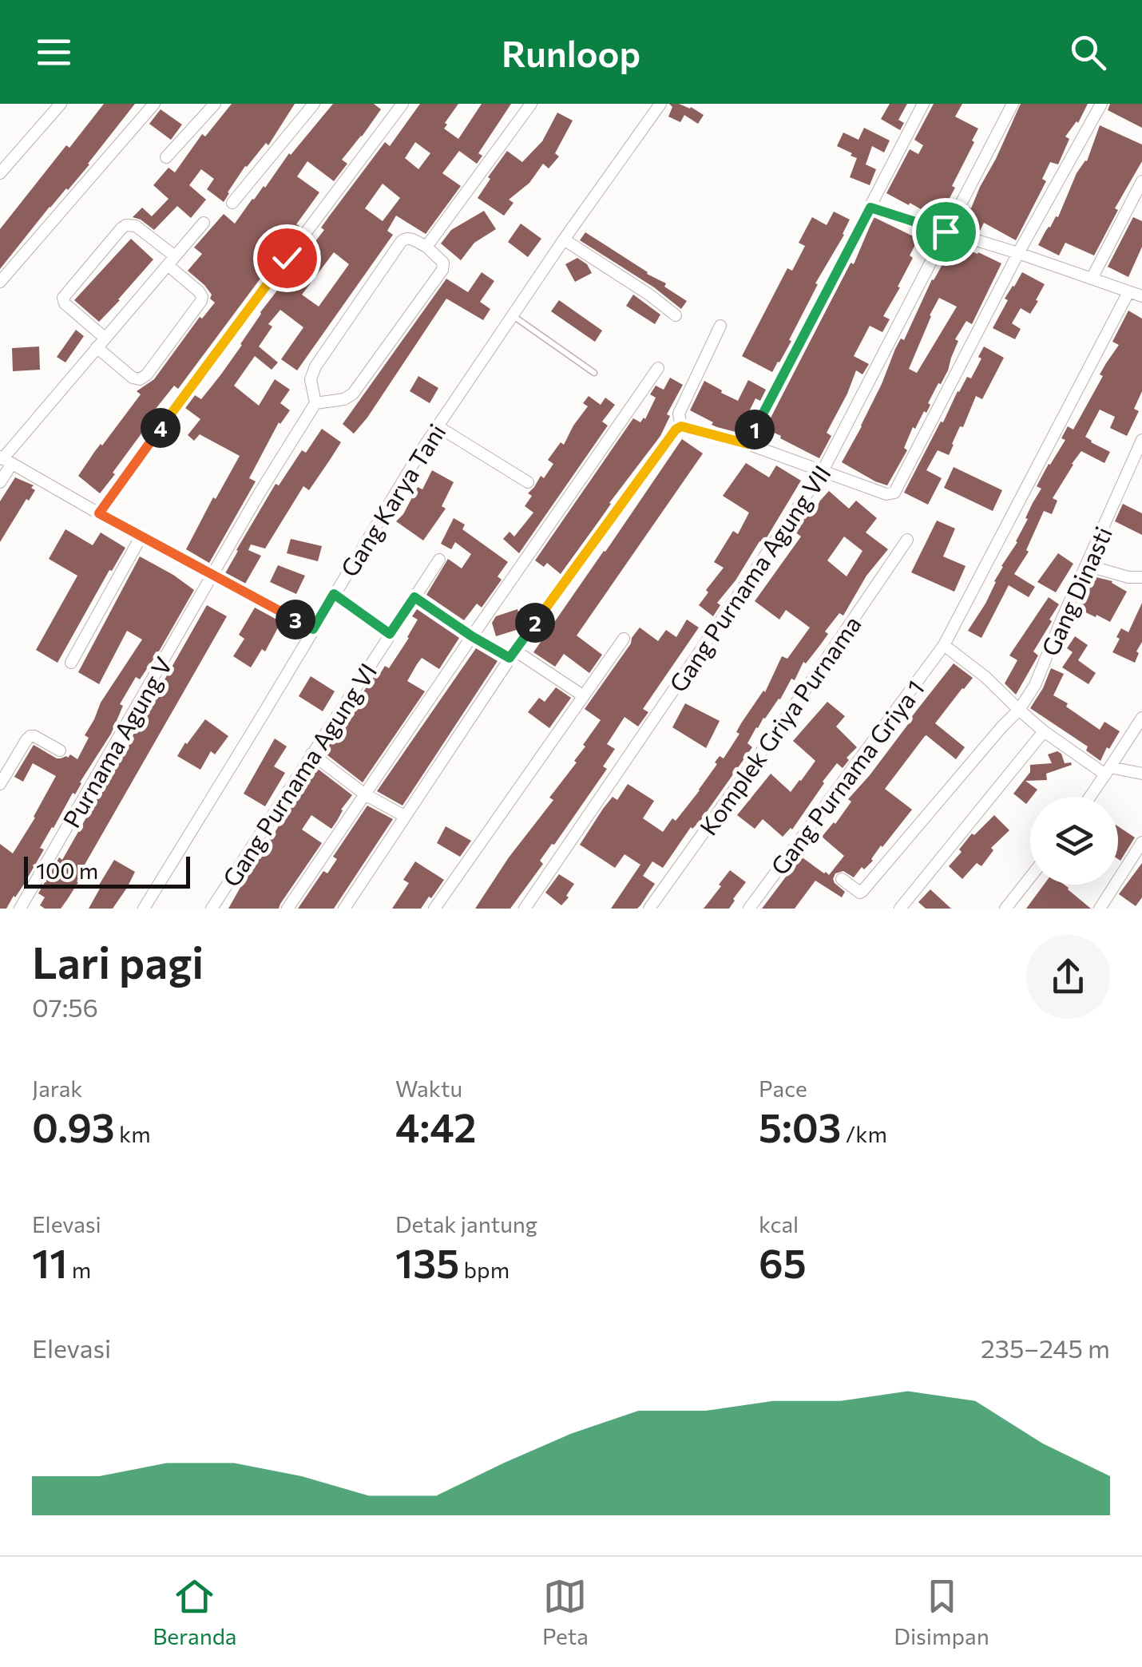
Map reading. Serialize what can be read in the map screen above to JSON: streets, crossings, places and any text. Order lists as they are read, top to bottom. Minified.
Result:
{"streets":{"street":["Gang Karya Tani","Gang Purnama Agung VII","Gang Dinasti","Komplek Griya Purnama","Purnama Agung V","Gang Purnama Agung VI","Gang Purnama Griya 1"]},"scale_bar":"100 m","page":{"header":"Runloop","pins":["4","1","3","2"],"scale":"100 m","heading":["Lari pagi","07:56"],"stats":[["Jarak","0.93 km"],["Waktu","4:42"],["Pace","5:03 /km"],["Elevasi","11 m"],["Detak jantung","135 bpm"],["kcal","65"]],"chart":["Elevasi","235–245 m"],"tabs":["Beranda","Peta","Disimpan"]}}
